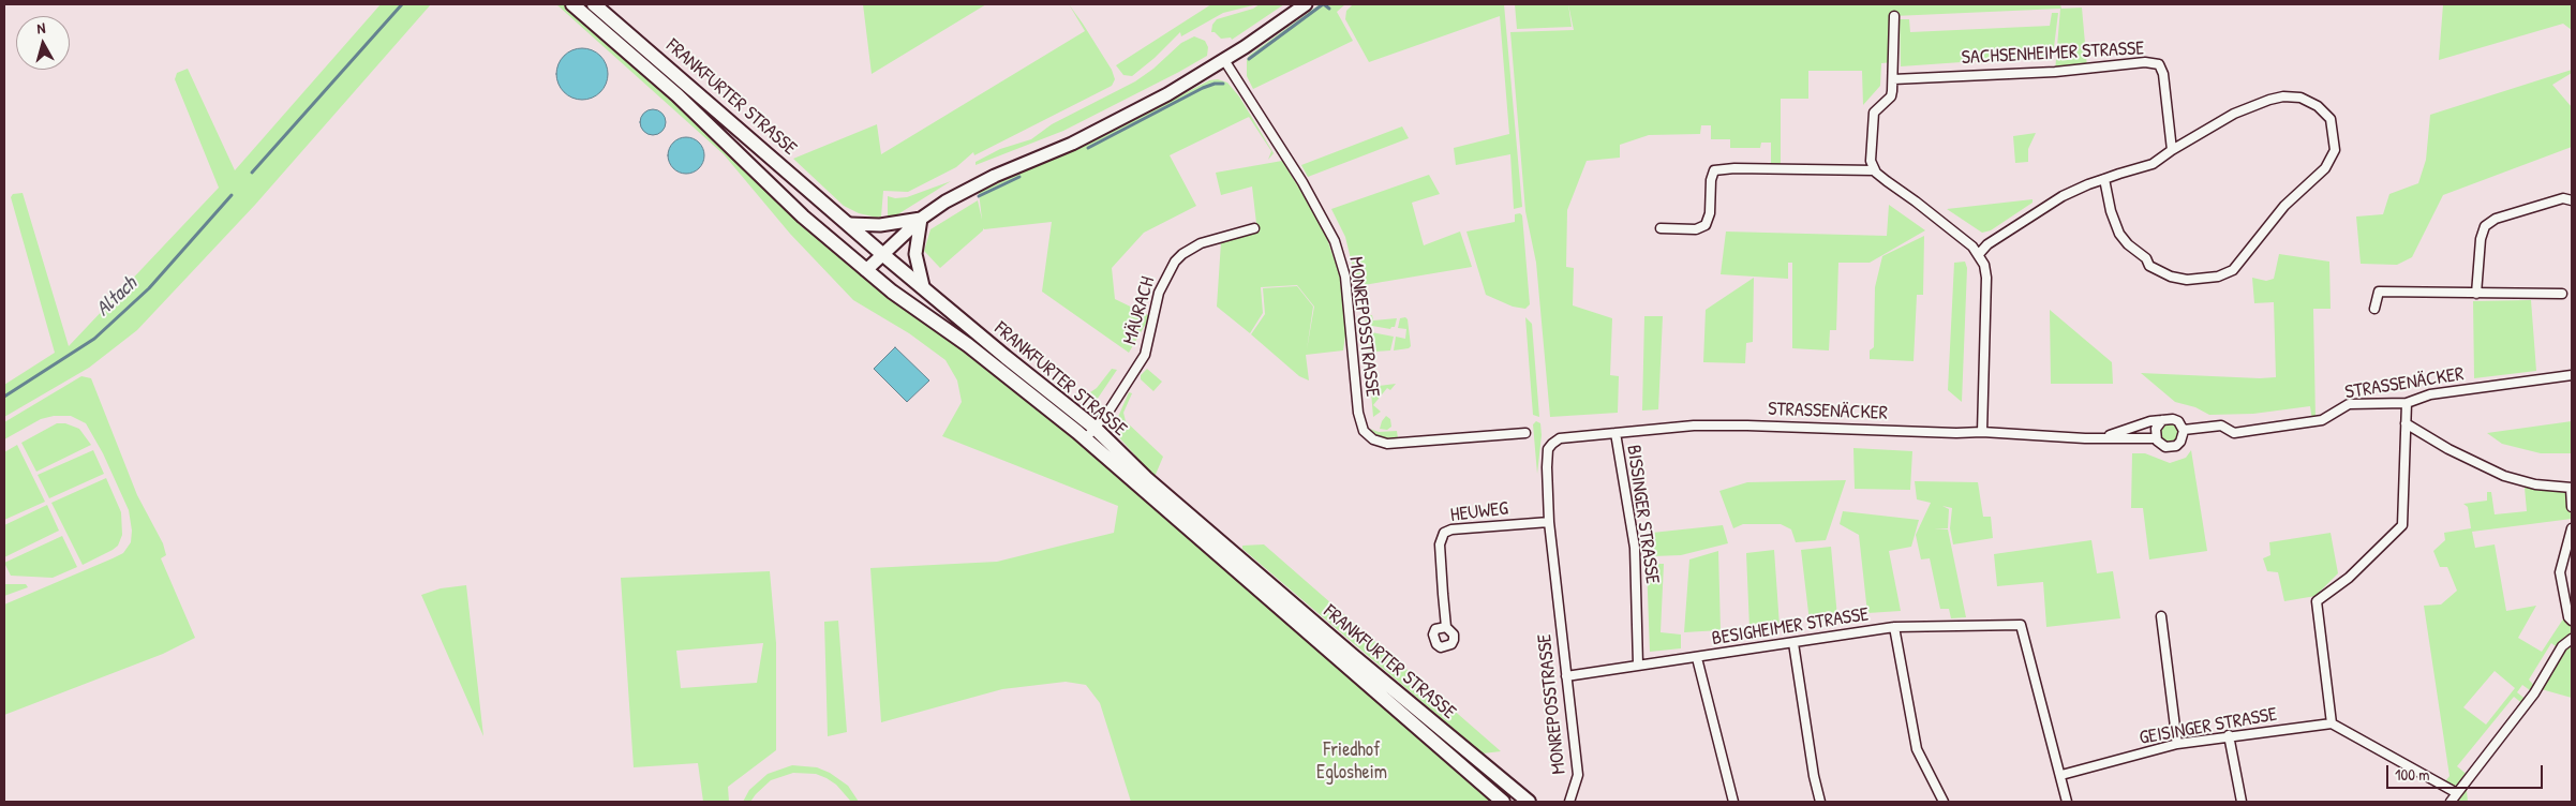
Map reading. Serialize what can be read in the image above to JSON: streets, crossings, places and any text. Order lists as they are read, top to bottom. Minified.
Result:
{"streets":{"main road":["FRANKFURTER STRASSE"],"street":["SACHSENHEIMER STRASSE","MÄURACH","MONREPOSSTRASSE","STRASSENÄCKER","HEUWEG","BISSINGER STRASSE","BESIGHEIMER STRASSE","GEISINGER STRASSE"]},"crossings":[["FRANKFURTER STRASSE","MÄURACH"],["MONREPOSSTRASSE","STRASSENÄCKER"],["MONREPOSSTRASSE","HEUWEG"],["MONREPOSSTRASSE","BESIGHEIMER STRASSE"],["STRASSENÄCKER","BISSINGER STRASSE"],["BISSINGER STRASSE","BESIGHEIMER STRASSE"],["BESIGHEIMER STRASSE","GEISINGER STRASSE"]],"water":["Altach"],"parks":["Friedhof Eglosheim"],"scale_bar":"100 m","north":"top"}
